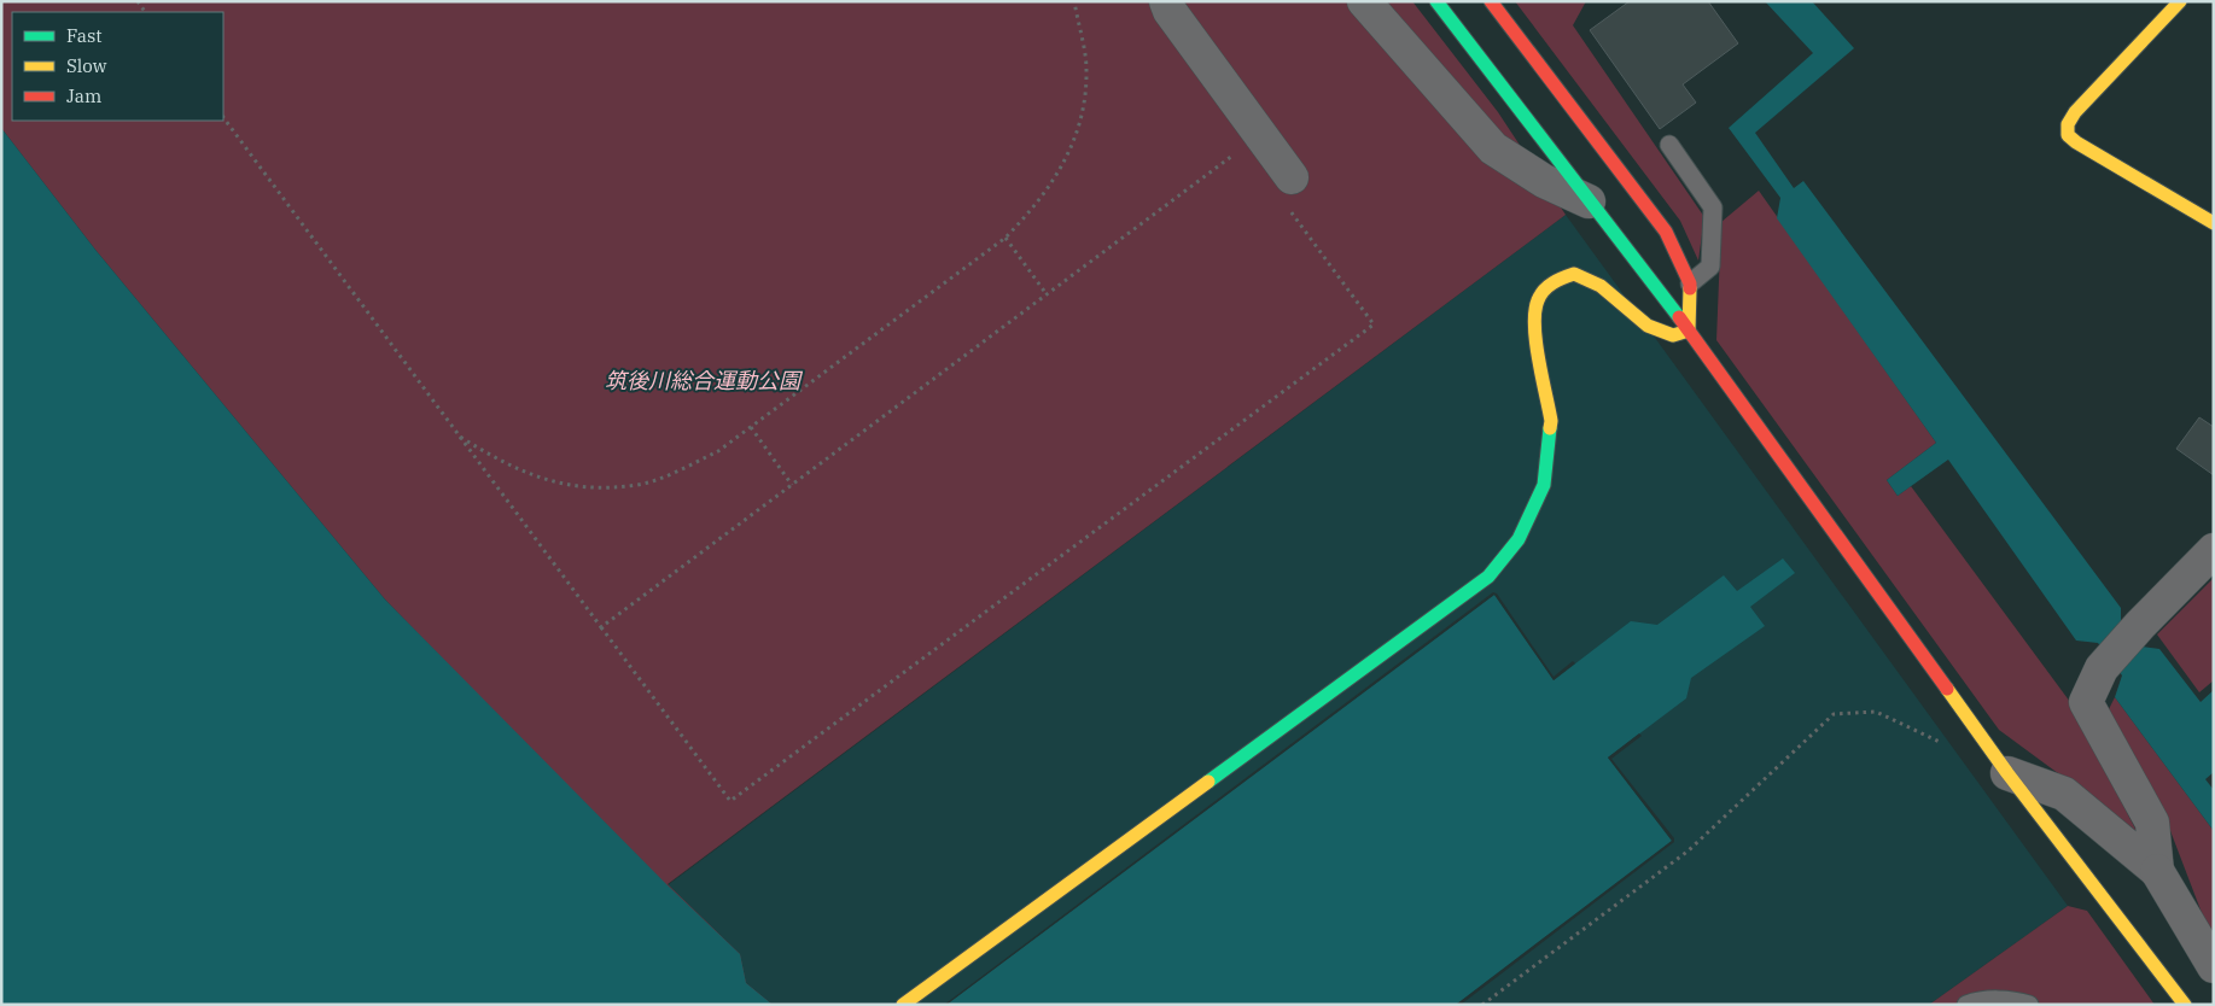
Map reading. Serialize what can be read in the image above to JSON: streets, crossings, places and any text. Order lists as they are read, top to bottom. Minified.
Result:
{"parks":["筑後川総合運動公園"],"legend":["Fast","Slow","Jam"]}
